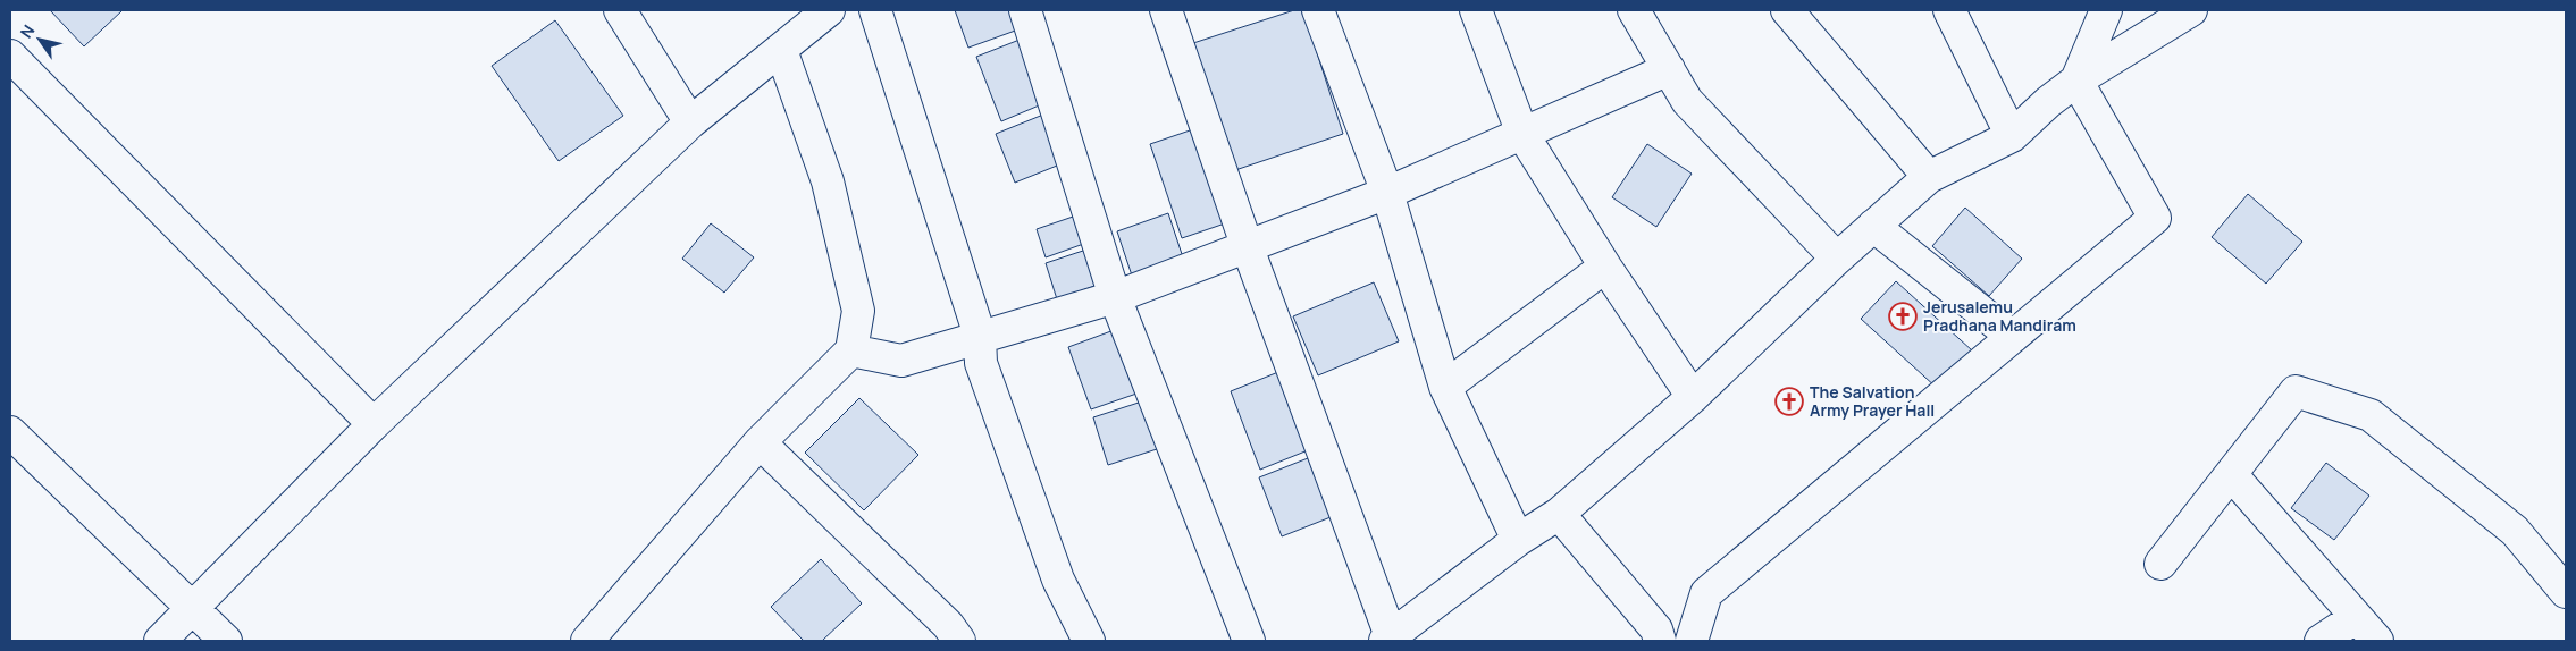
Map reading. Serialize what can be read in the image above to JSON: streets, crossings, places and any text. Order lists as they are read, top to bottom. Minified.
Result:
{"places":{"church":["Jerusalemu Pradhana Mandiram","The Salvation Army Prayer Hall"]},"north":"top left"}
